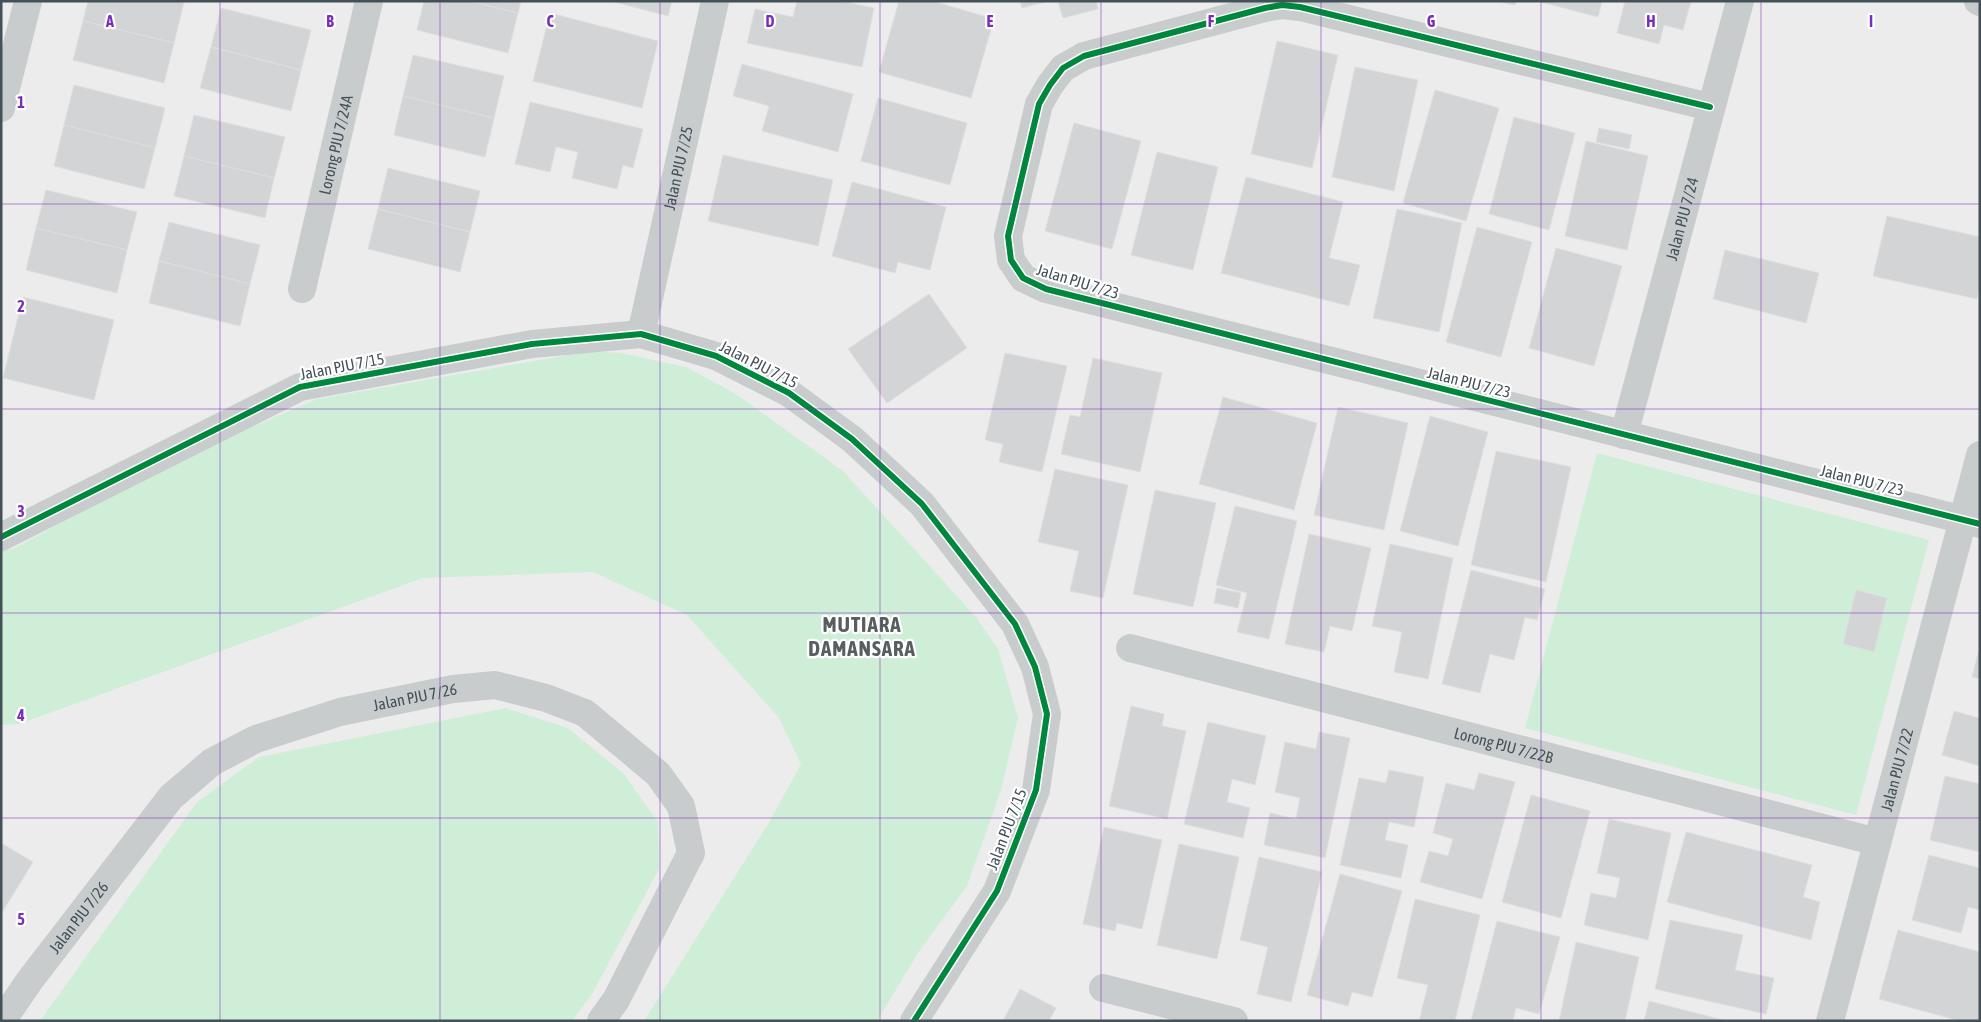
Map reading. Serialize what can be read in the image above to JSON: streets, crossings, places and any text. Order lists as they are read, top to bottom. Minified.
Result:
{"streets":{"street":["Lorong PJU 7/24A","Jalan PJU 7/25","Jalan PJU 7/24","Jalan PJU 7/23","Jalan PJU 7/15","Jalan PJU 7/26","Lorong PJU 7/22B","Jalan PJU 7/22"]},"crossings":[["Jalan PJU 7/25","Jalan PJU 7/15"],["Jalan PJU 7/24","Jalan PJU 7/23"],["Jalan PJU 7/23","Jalan PJU 7/22"],["Lorong PJU 7/22B","Jalan PJU 7/22"]],"districts":["MUTIARA DAMANSARA"],"grid":{"columns":["A","B","C","D","E","F","G","H","I"],"rows":["1","2","3","4","5"]}}
